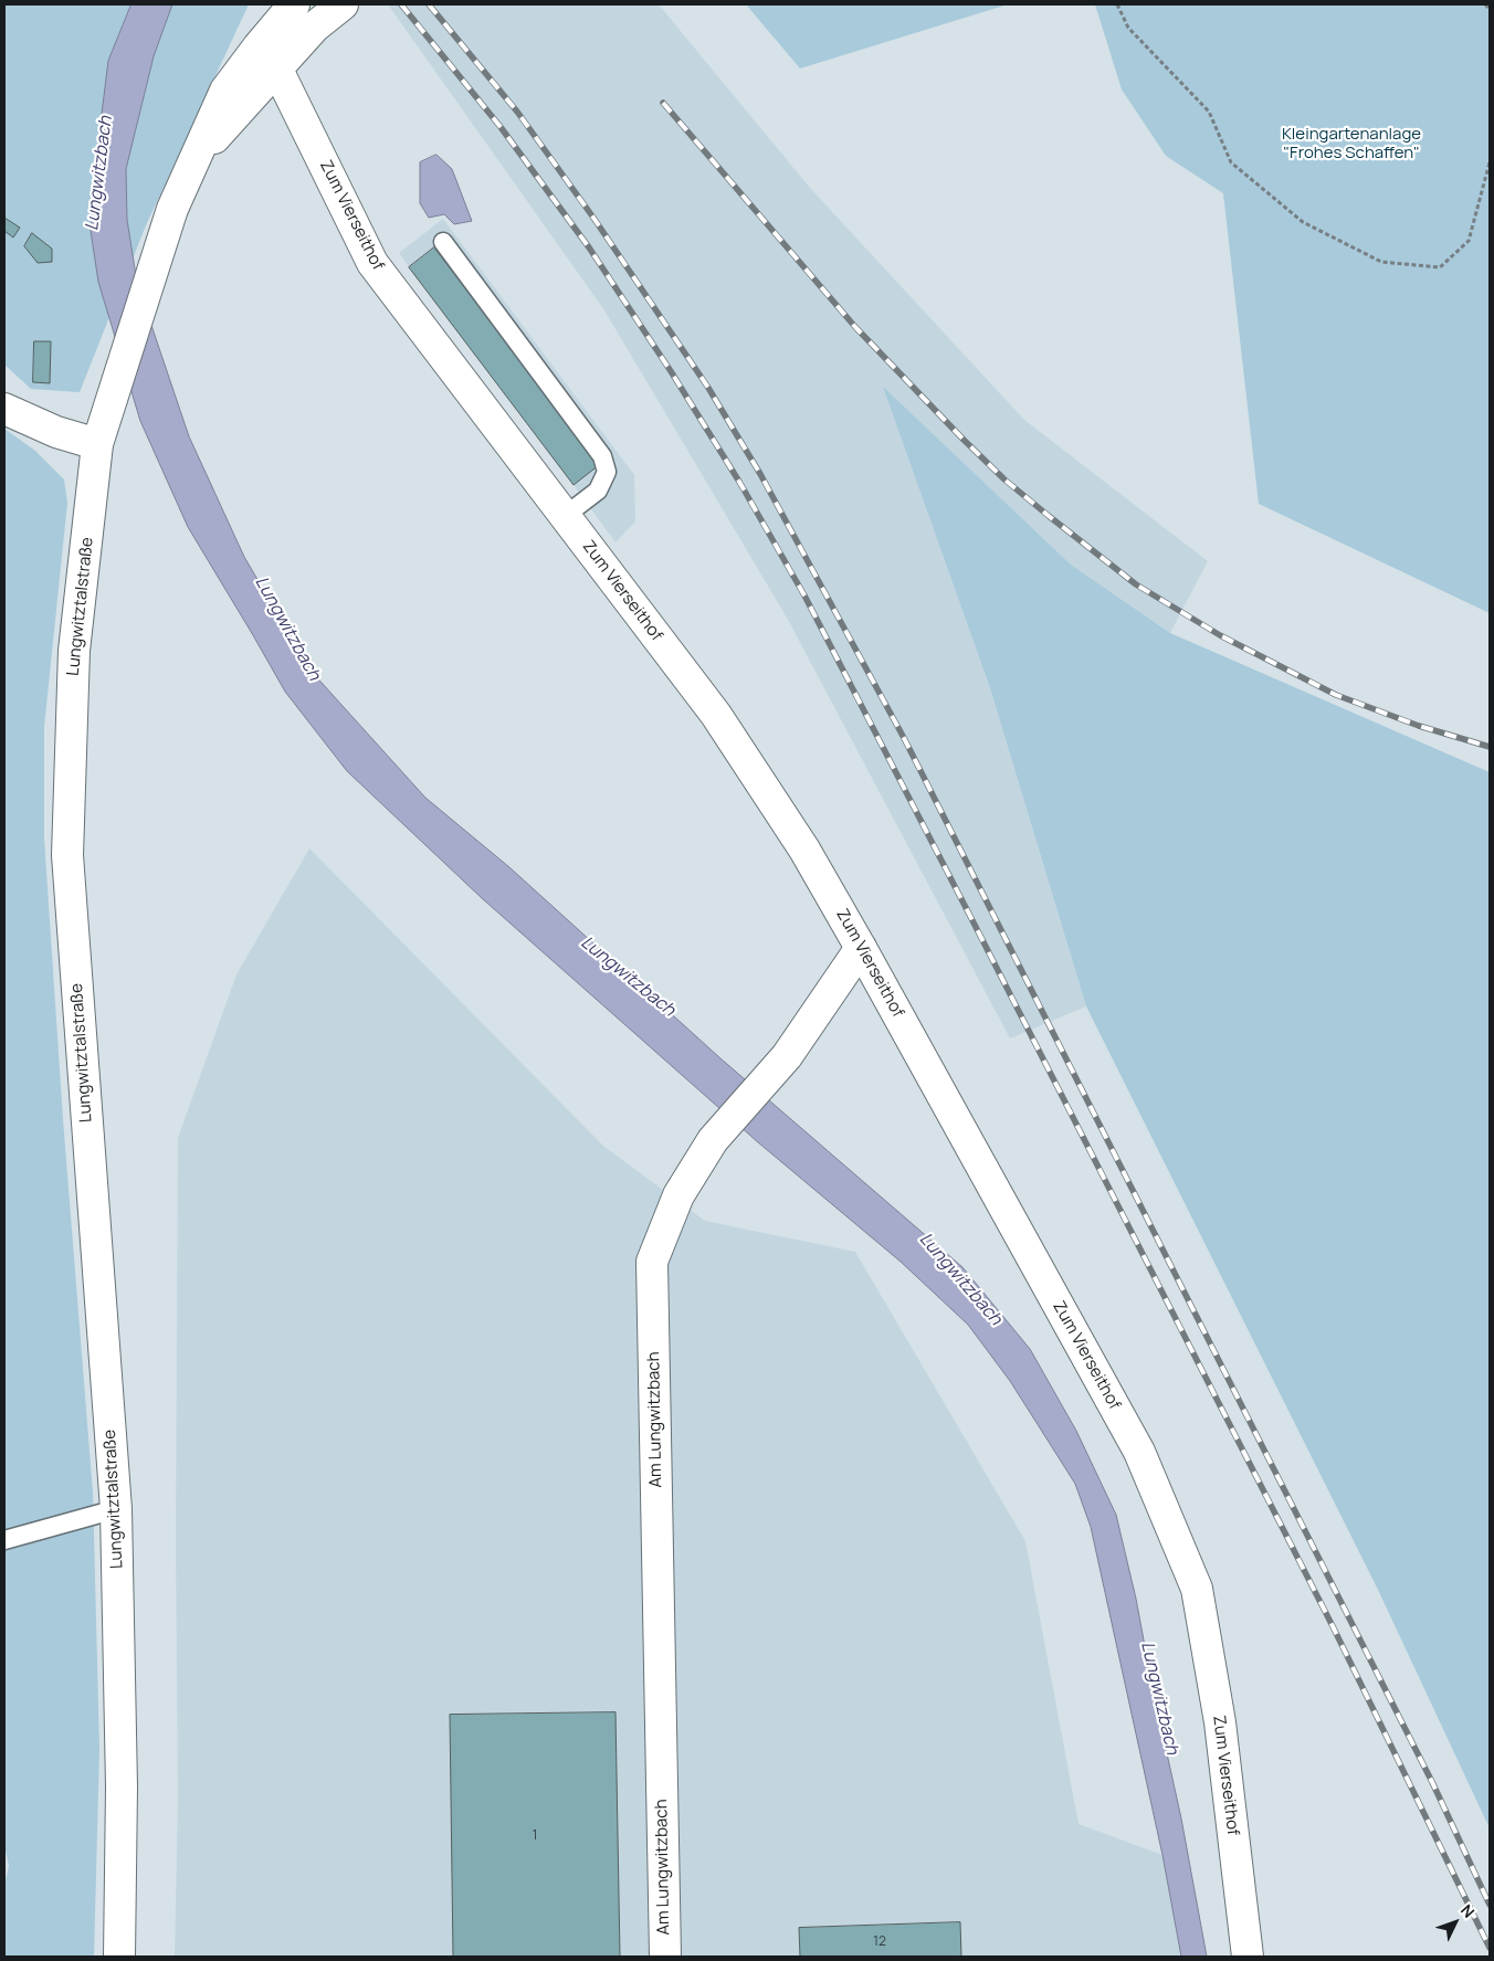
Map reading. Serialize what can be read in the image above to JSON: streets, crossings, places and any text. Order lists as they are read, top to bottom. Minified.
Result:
{"streets":{"street":["Zum Vierseithof","Lungwitztalstraße","Am Lungwitzbach"]},"crossings":[["Zum Vierseithof","Lungwitztalstraße"],["Zum Vierseithof","Am Lungwitzbach"]],"water":["Lungwitzbach"],"parks":["Kleingartenanlage \"Frohes Schaffen\""],"house_numbers":["1","12"],"north":"top right"}
